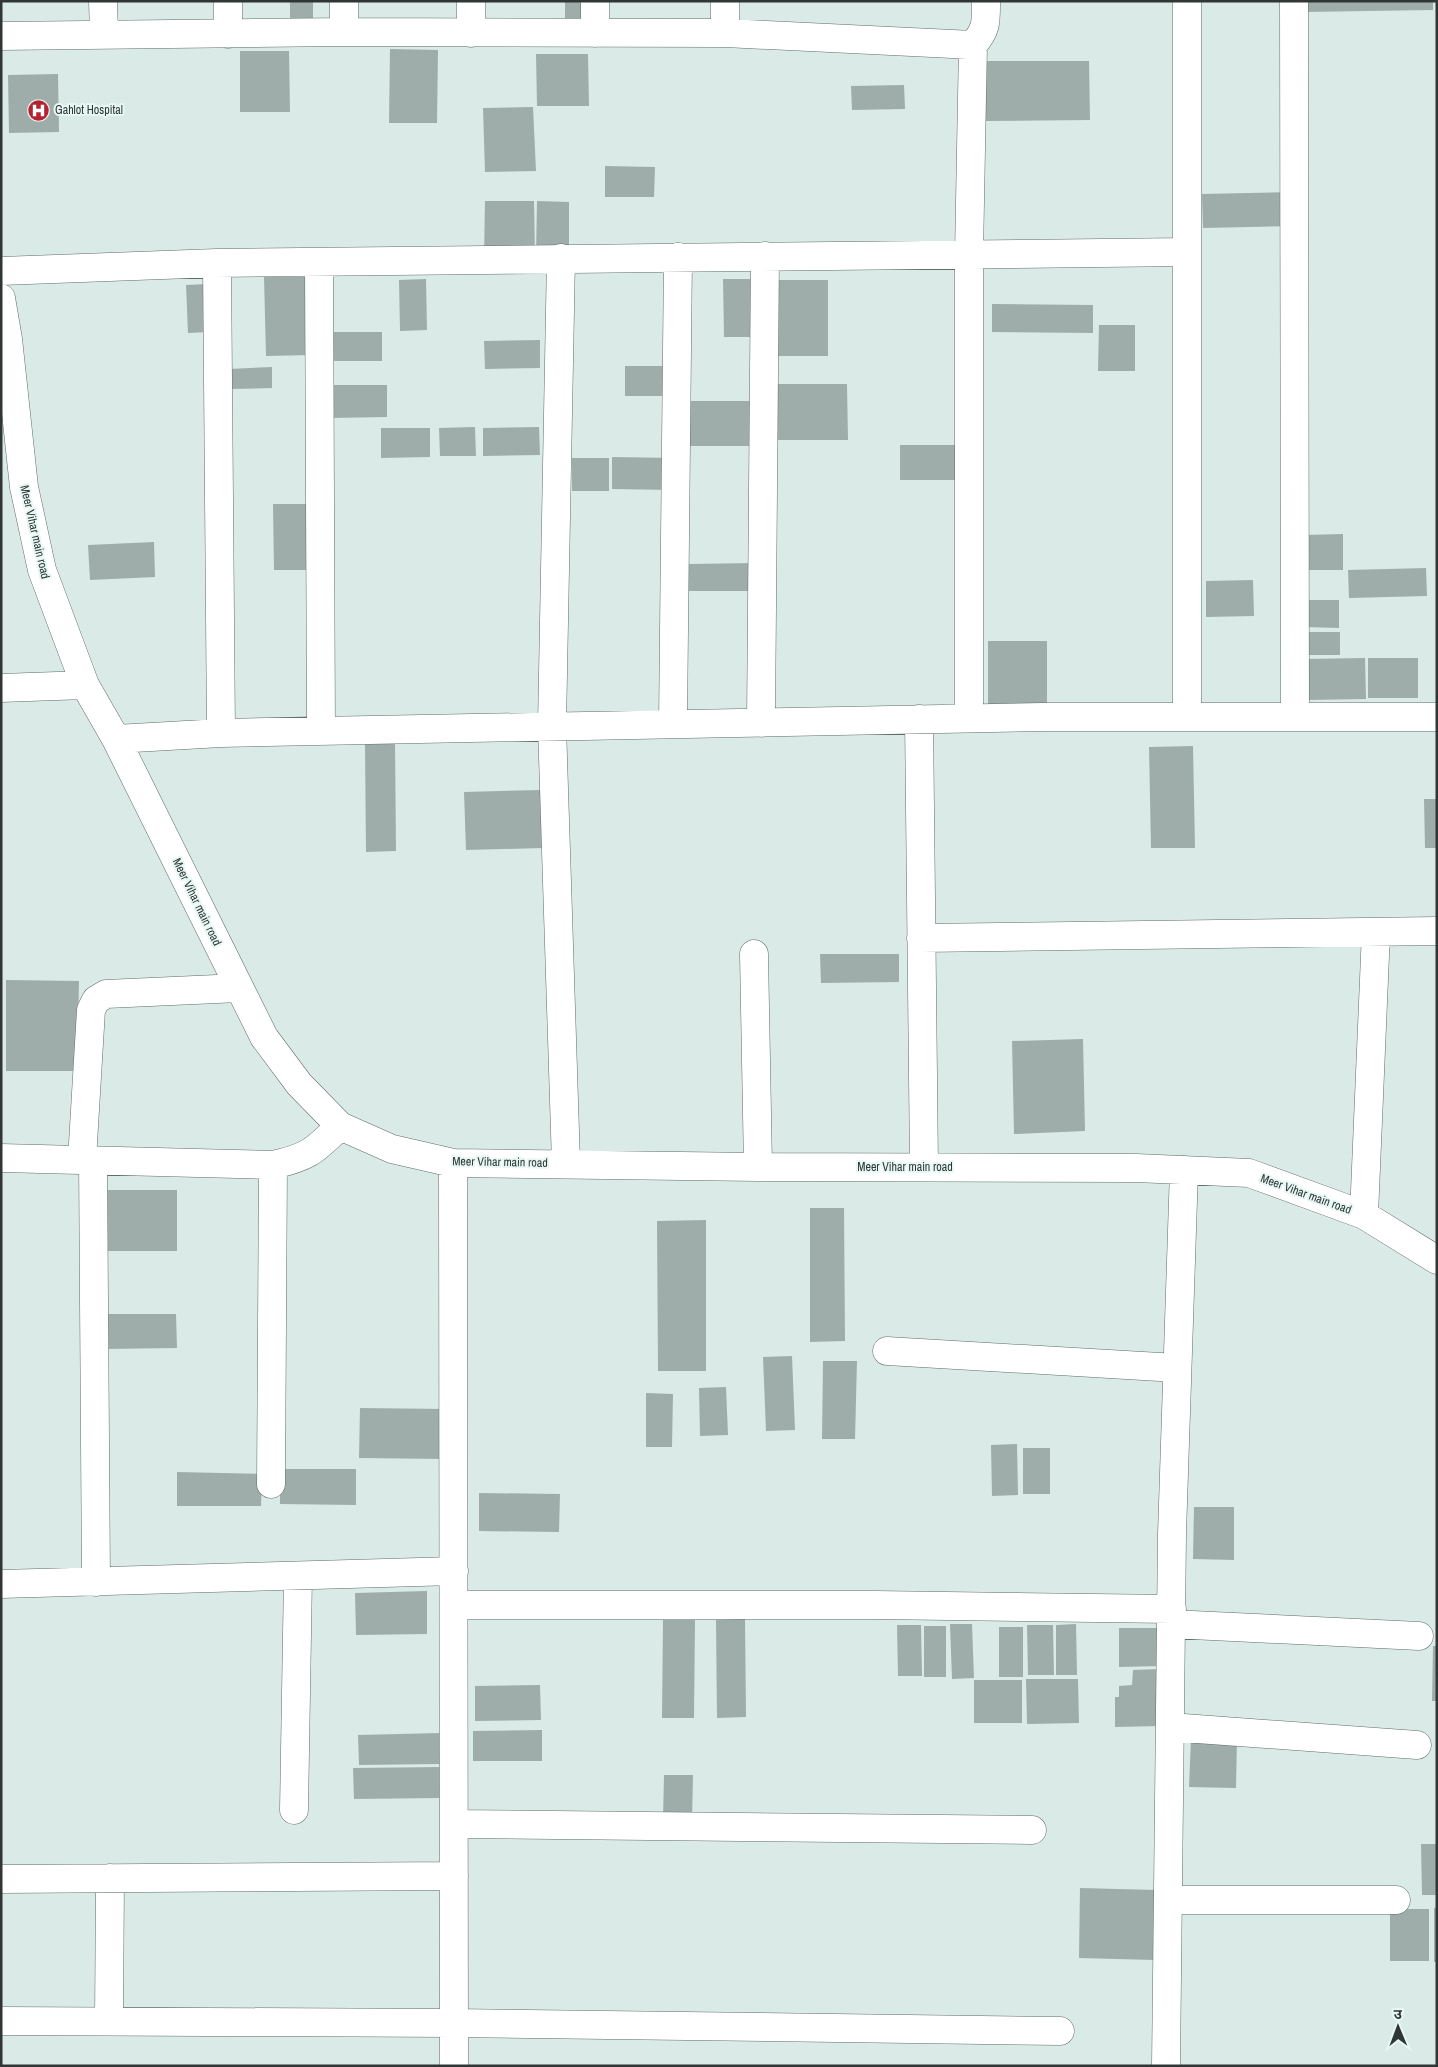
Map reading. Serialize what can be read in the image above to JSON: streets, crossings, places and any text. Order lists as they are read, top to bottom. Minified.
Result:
{"streets":{"street":["Meer Vihar main road"]},"places":{"hospital":["Gahlot Hospital"]},"north":"top"}
